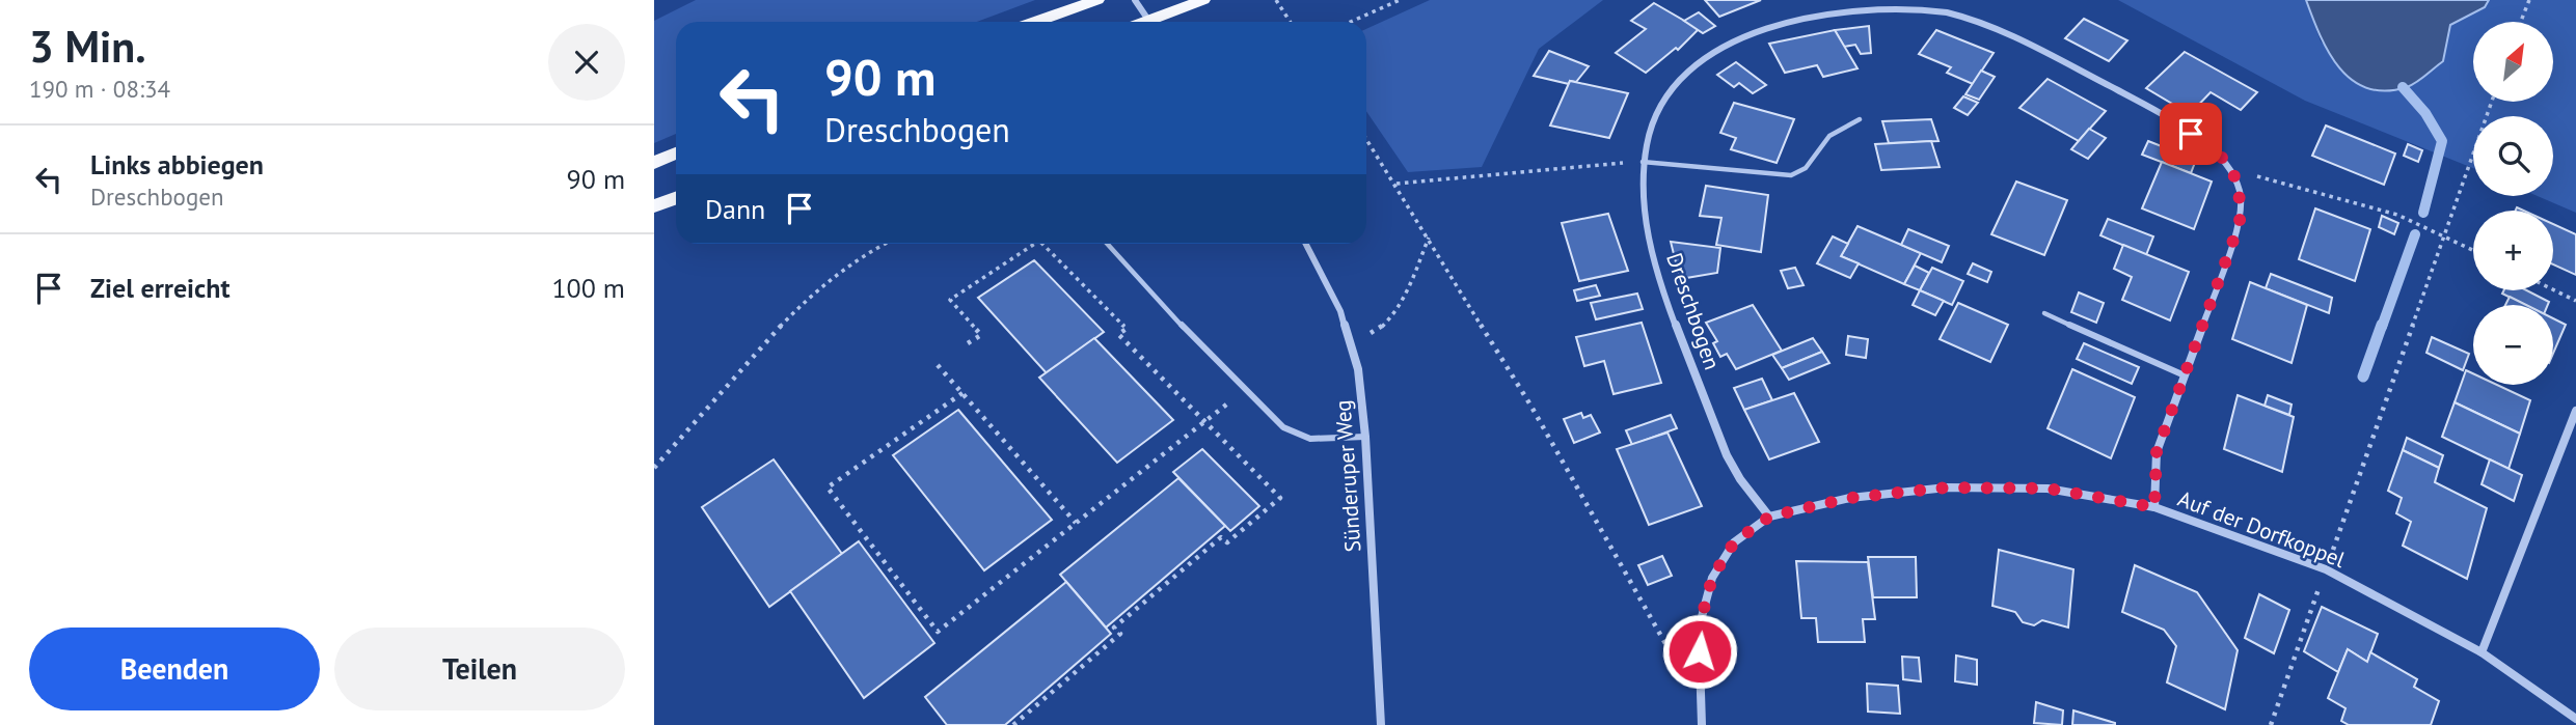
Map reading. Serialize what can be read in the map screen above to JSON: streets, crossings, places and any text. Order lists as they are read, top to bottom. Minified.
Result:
{"streets":{"street":["Dreschbogen","Sünderuper Weg","Auf der Dorfkoppel"]},"crossings":[["Dreschbogen","Auf der Dorfkoppel"]],"north":"top right","page":{"heading":["3 Min.","190 m · 08:34"],"map_buttons":["+","−"],"turn":["90 m","Dreschbogen"],"list":[{"name":"Links abbiegen","note":"Dreschbogen","value":"90 m"},{"name":"Ziel erreicht","value":"100 m"}],"then":"Dann","buttons":["Beenden","Teilen"]}}
